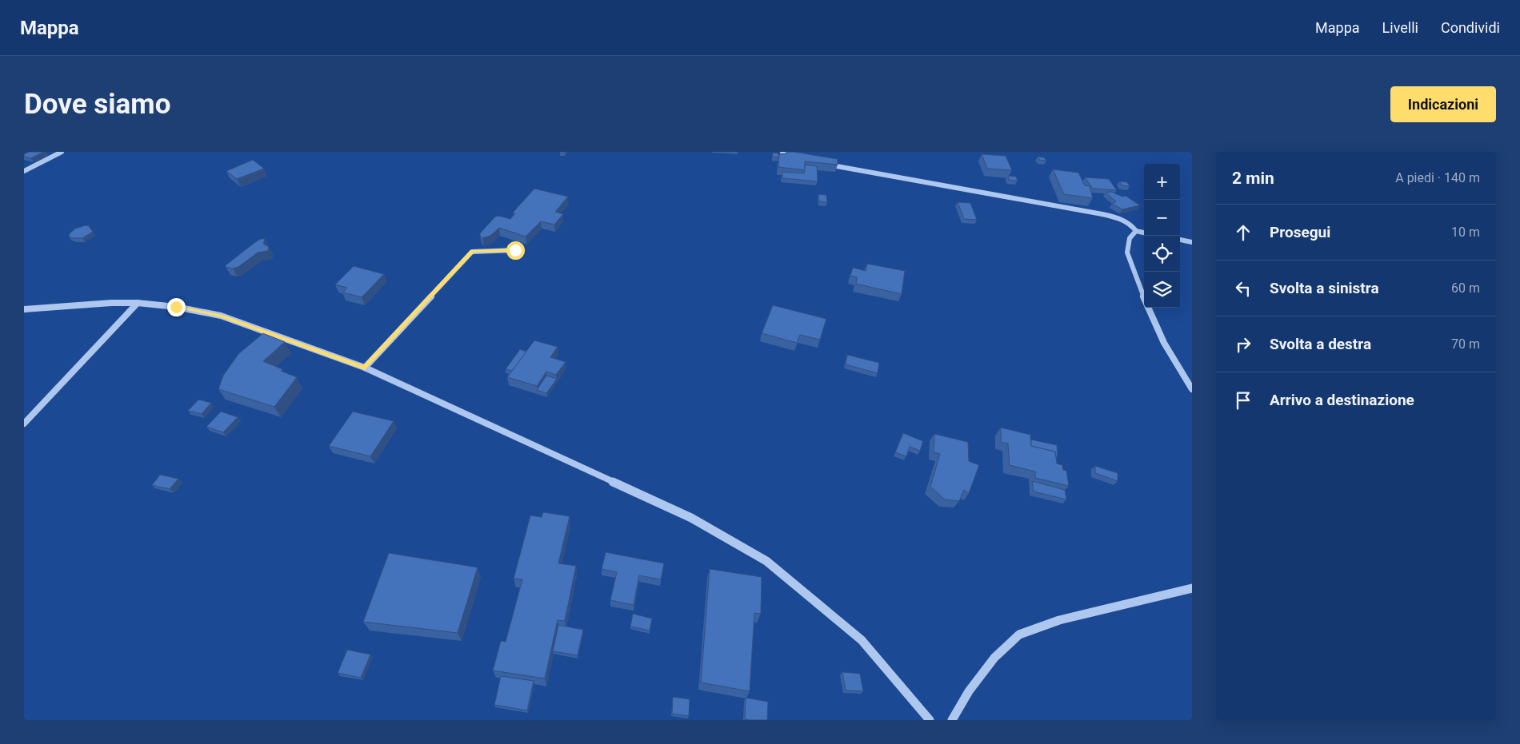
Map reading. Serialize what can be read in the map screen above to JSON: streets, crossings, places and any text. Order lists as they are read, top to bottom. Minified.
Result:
{"page":{"header":"Mappa","nav":["Mappa","Livelli","Condividi"],"buttons":"Indicazioni","title":"Dove siamo","heading":["2 min","A piedi · 140 m"],"map_buttons":["+","−"],"list":[["Prosegui","10 m"],["Svolta a sinistra","60 m"],["Svolta a destra","70 m"],"Arrivo a destinazione"]}}
